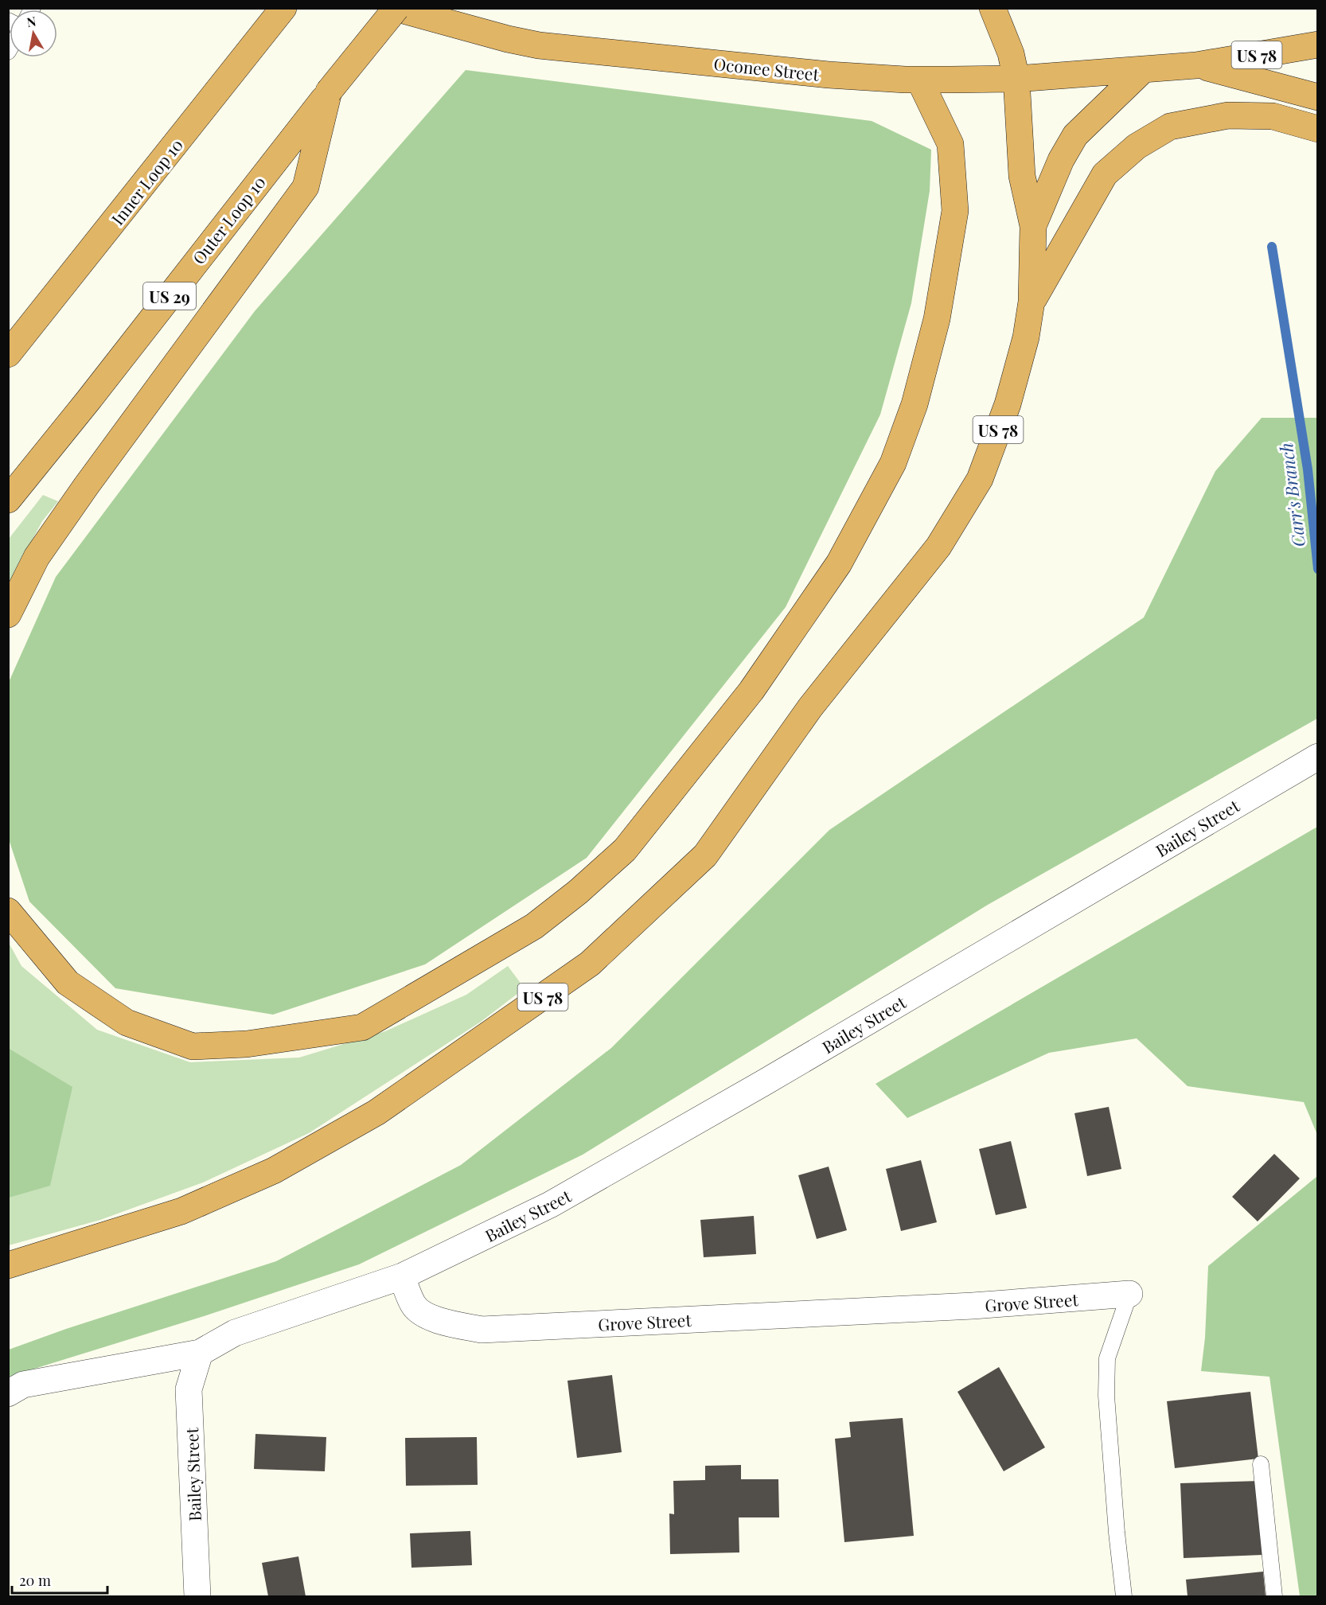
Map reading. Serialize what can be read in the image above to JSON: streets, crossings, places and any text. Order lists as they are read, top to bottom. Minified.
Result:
{"streets":{"highway":["US 78","Oconee Street","Inner Loop 10","Outer Loop 10","US 29"],"street":["Bailey Street","Grove Street"]},"crossings":[["US 78","Oconee Street"],["Oconee Street","Outer Loop 10"],["Bailey Street","Grove Street"]],"water":["Carr's Branch"],"scale_bar":"20 m","north":"top"}
